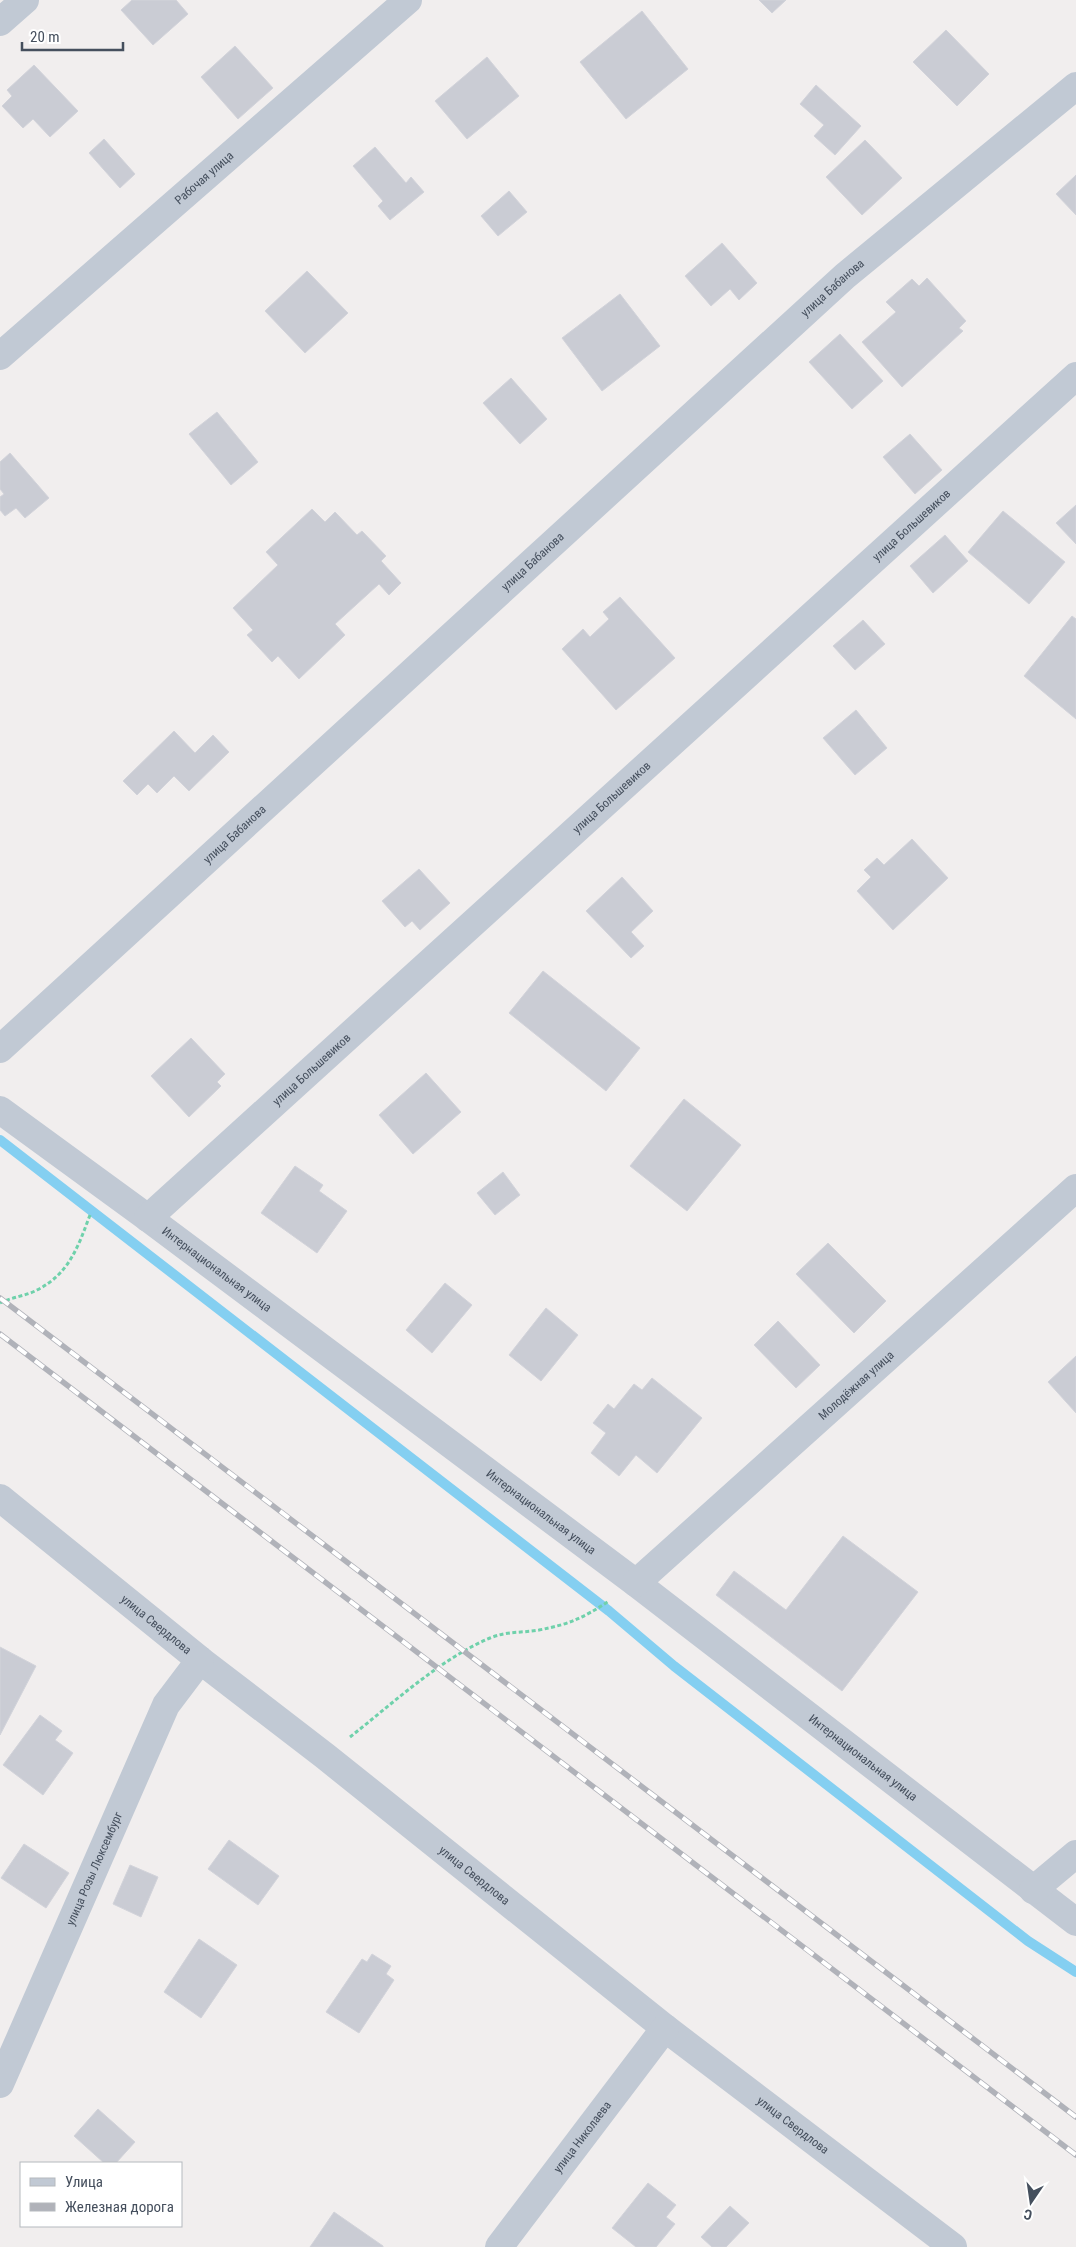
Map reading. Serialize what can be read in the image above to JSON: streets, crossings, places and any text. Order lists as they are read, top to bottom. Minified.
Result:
{"streets":{"street":["Рабочая улица","улица Бабанова","улица Большевиков","Интернациональная улица","Молодёжная улица","улица Свердлова","улица Розы Люксембург","улица Николаева"]},"crossings":[["улица Большевиков","Интернациональная улица"],["Интернациональная улица","Молодёжная улица"],["улица Свердлова","улица Розы Люксембург"],["улица Свердлова","улица Николаева"]],"legend":["Улица","Железная дорога"],"scale_bar":"20 m","north":"bottom"}
